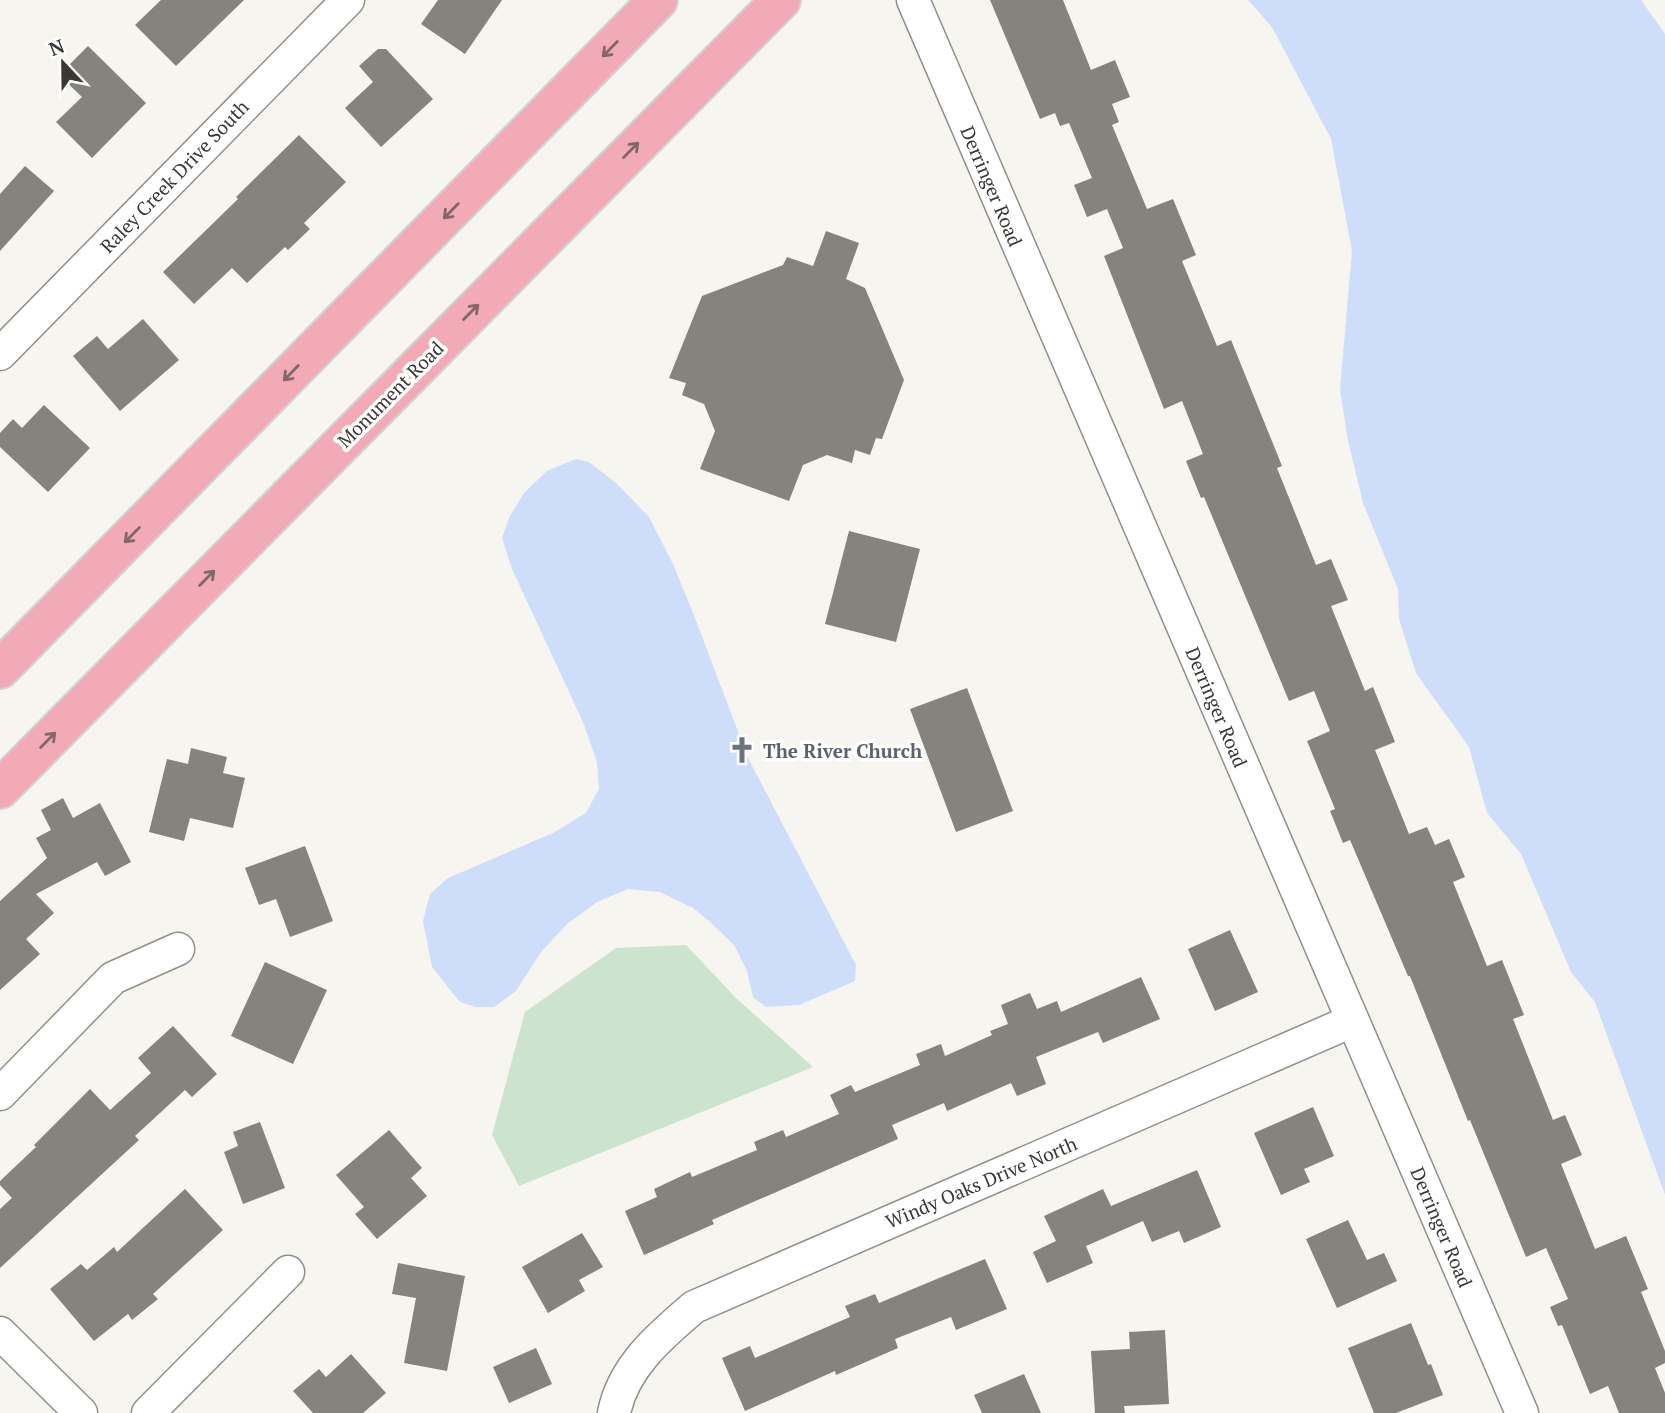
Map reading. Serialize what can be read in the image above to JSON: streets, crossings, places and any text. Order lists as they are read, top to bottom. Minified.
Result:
{"streets":{"main road":["Monument Road"],"street":["Raley Creek Drive South","Derringer Road","Windy Oaks Drive North"]},"crossings":[["Derringer Road","Windy Oaks Drive North"]],"places":{"church":["The River Church"]},"north":"top"}
